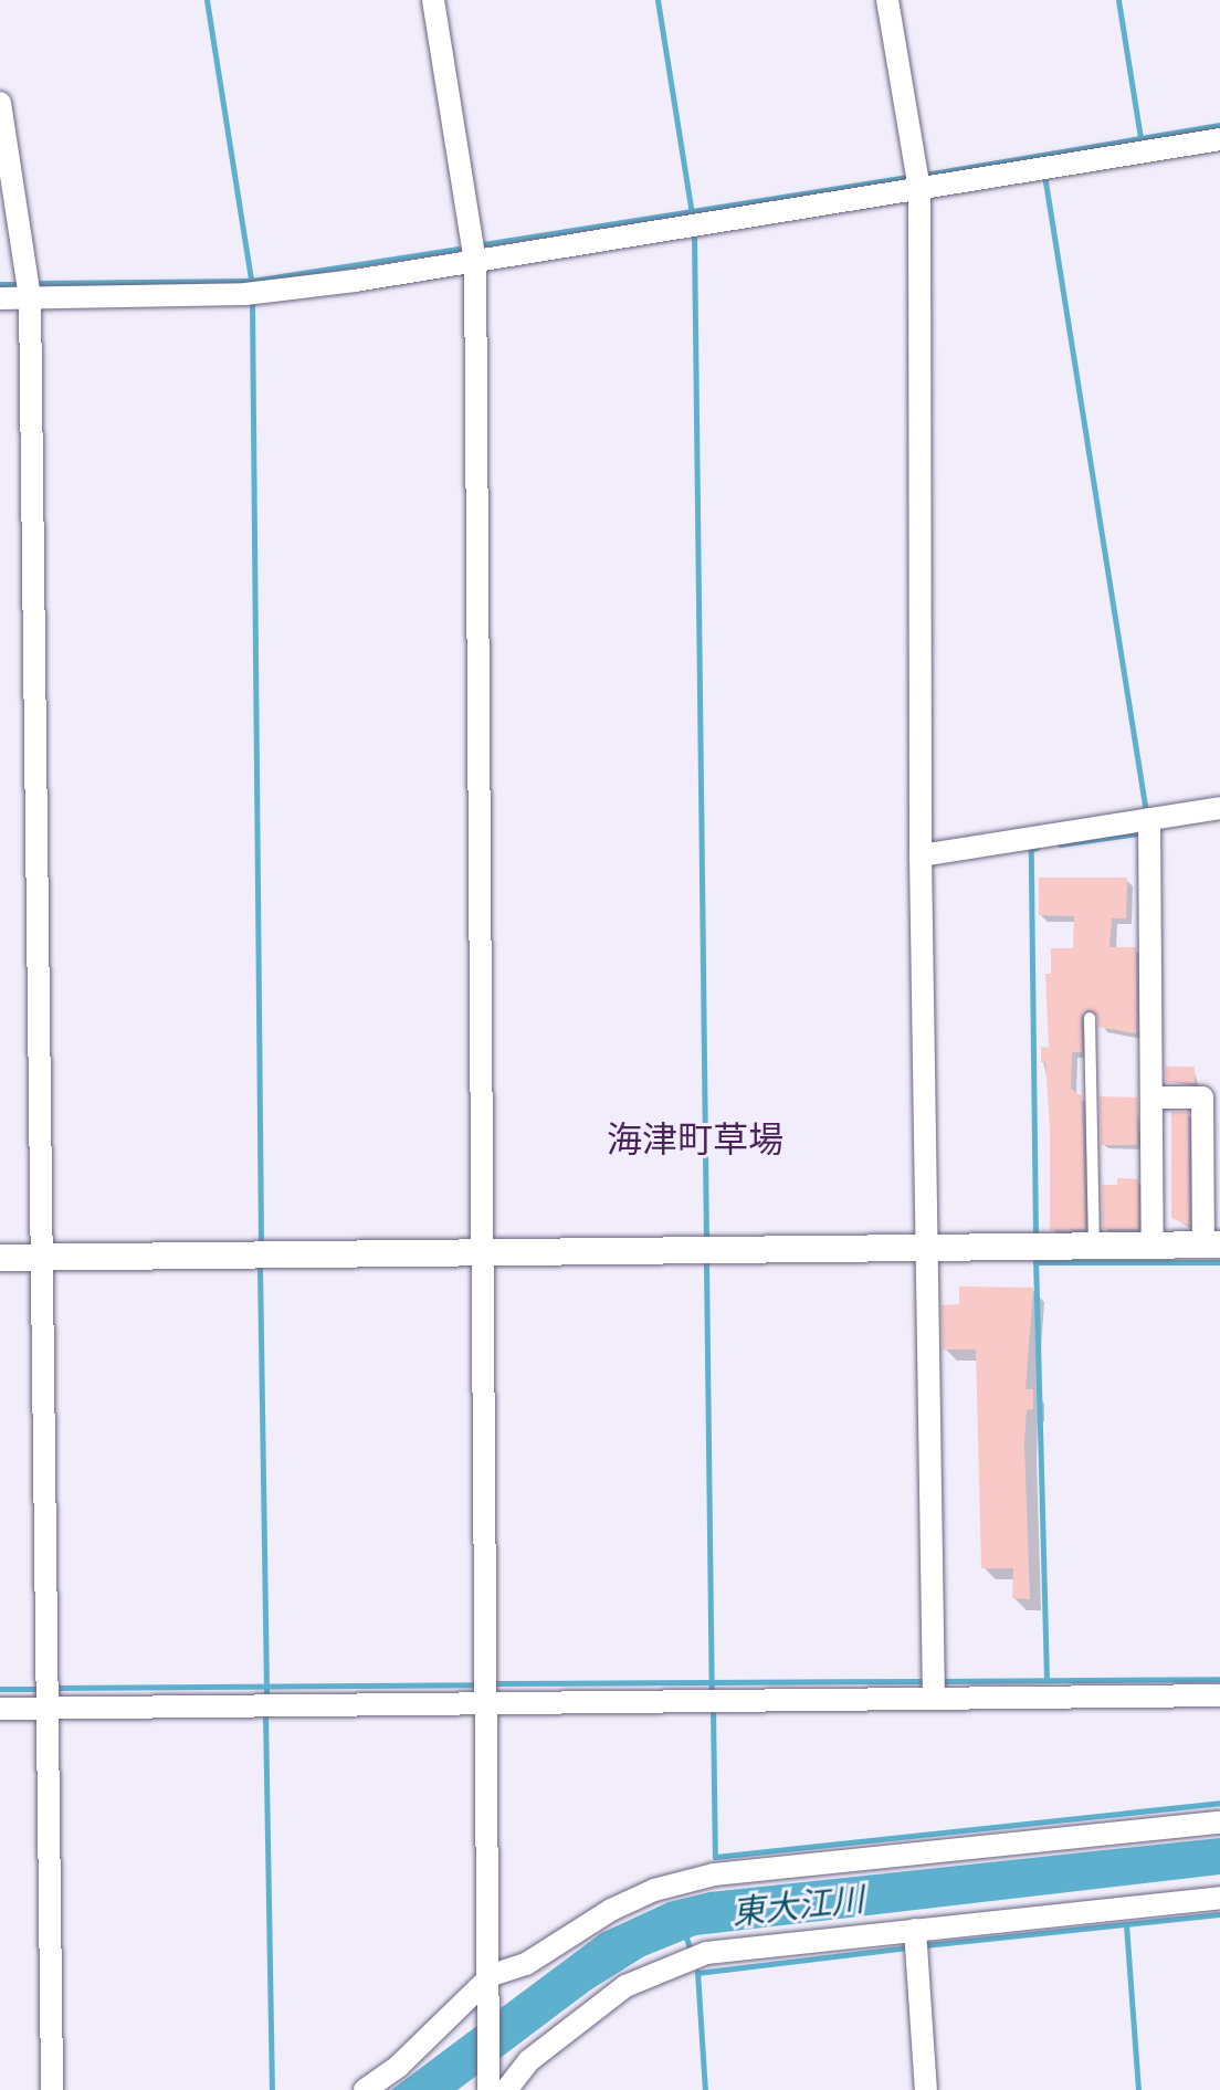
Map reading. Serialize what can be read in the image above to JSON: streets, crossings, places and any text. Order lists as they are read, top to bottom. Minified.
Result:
{"districts":["海津町草場"],"water":["東大江川"]}
